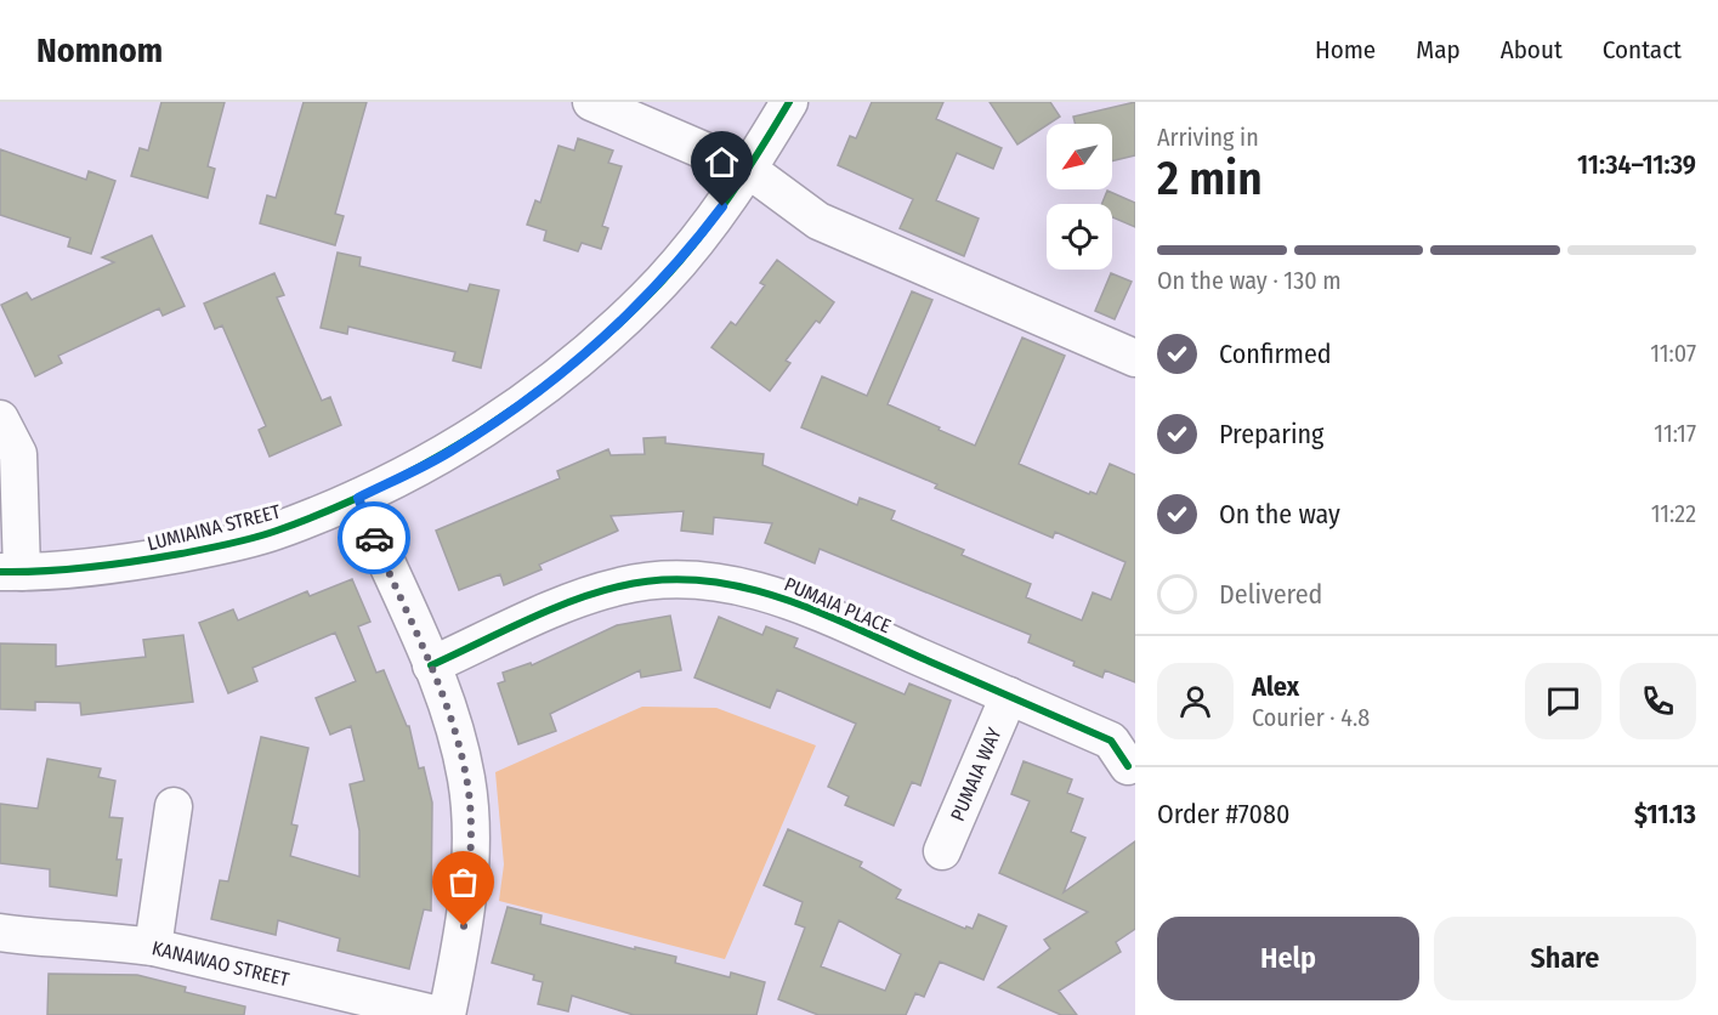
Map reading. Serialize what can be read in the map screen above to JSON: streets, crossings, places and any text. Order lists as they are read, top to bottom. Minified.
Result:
{"streets":{"street":["LUMIAINA STREET","PUMAIA PLACE","PUMAIA WAY","KANAWAO STREET"]},"crossings":[["PUMAIA PLACE","PUMAIA WAY"]],"north":"bottom left","page":{"header":"Nomnom","nav":["Home","Map","About","Contact"],"heading":["2 min","Arriving in","11:34–11:39"],"panel":["Alex","Courier · 4.8","Order #7080","$11.13"],"bar":"On the way · 130 m","list":[["Confirmed","11:07"],["Preparing","11:17"],["On the way","11:22"],"Delivered"],"buttons":["Help","Share"]}}
